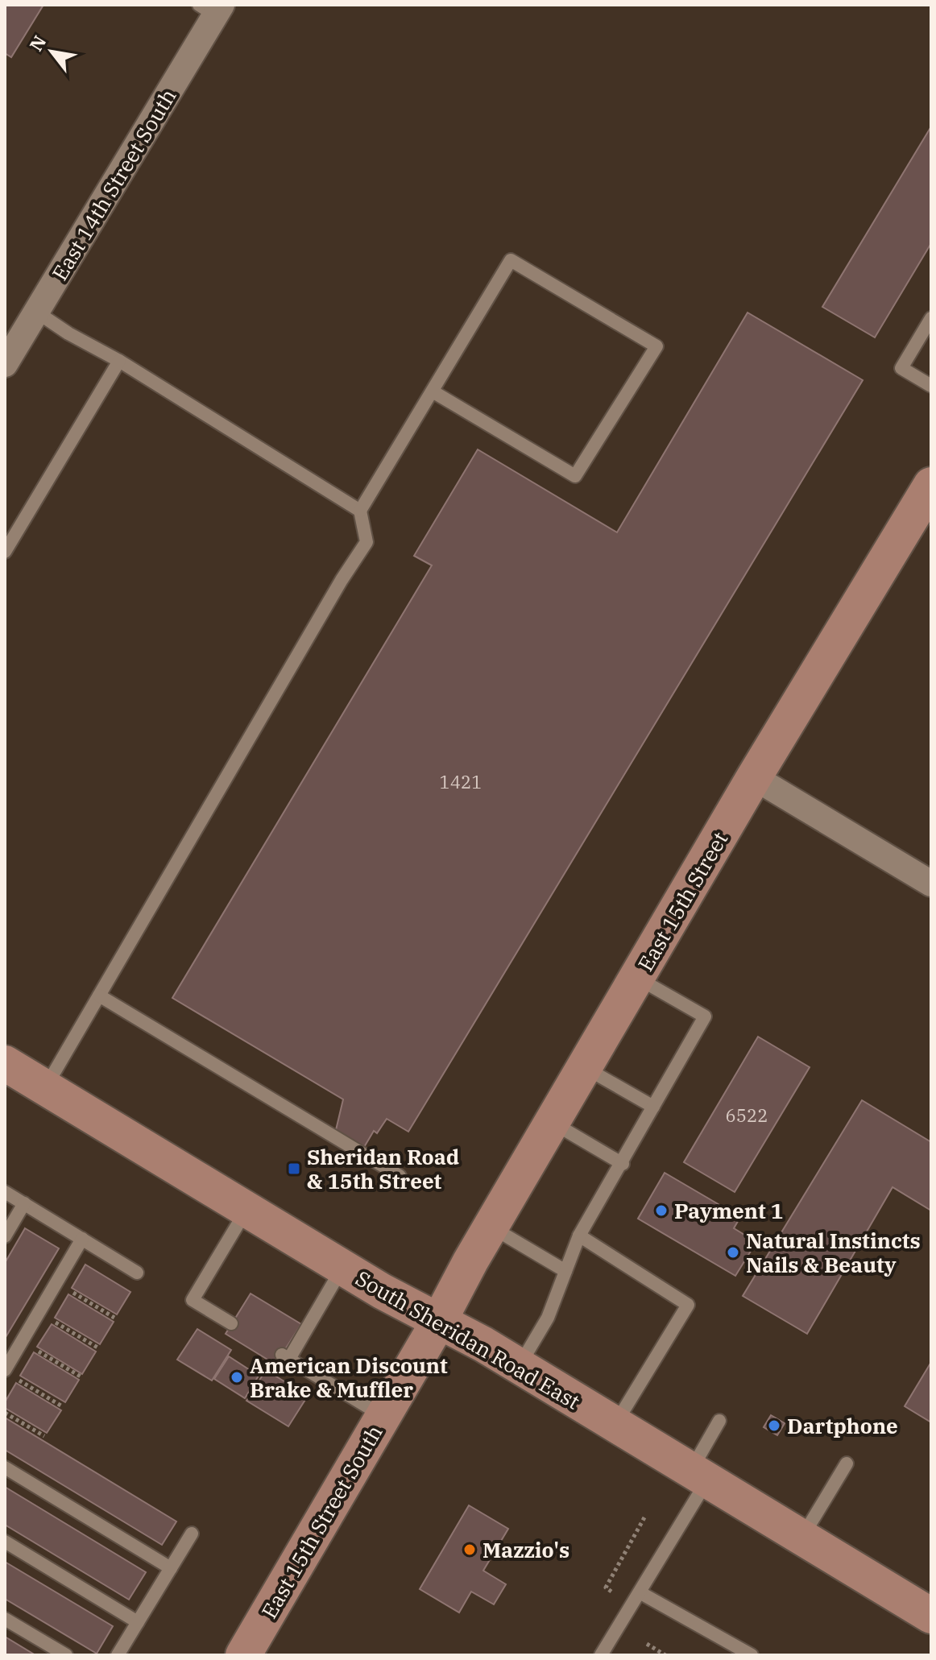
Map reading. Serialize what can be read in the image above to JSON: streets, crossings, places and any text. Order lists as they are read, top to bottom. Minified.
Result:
{"streets":{"main road":["East 15th Street","South Sheridan Road East","East 15th Street South"],"street":["East 14th Street South"]},"crossings":[["East 15th Street","South Sheridan Road East"],["East 15th Street","East 15th Street South"],["South Sheridan Road East","East 15th Street South"]],"places":{"transit":["Sheridan Road & 15th Street"],"other":["Payment 1","Natural Instincts Nails & Beauty","American Discount Brake & Muffler","Dartphone","Mazzio's"]},"house_numbers":["1421","6522"],"north":"top left"}
